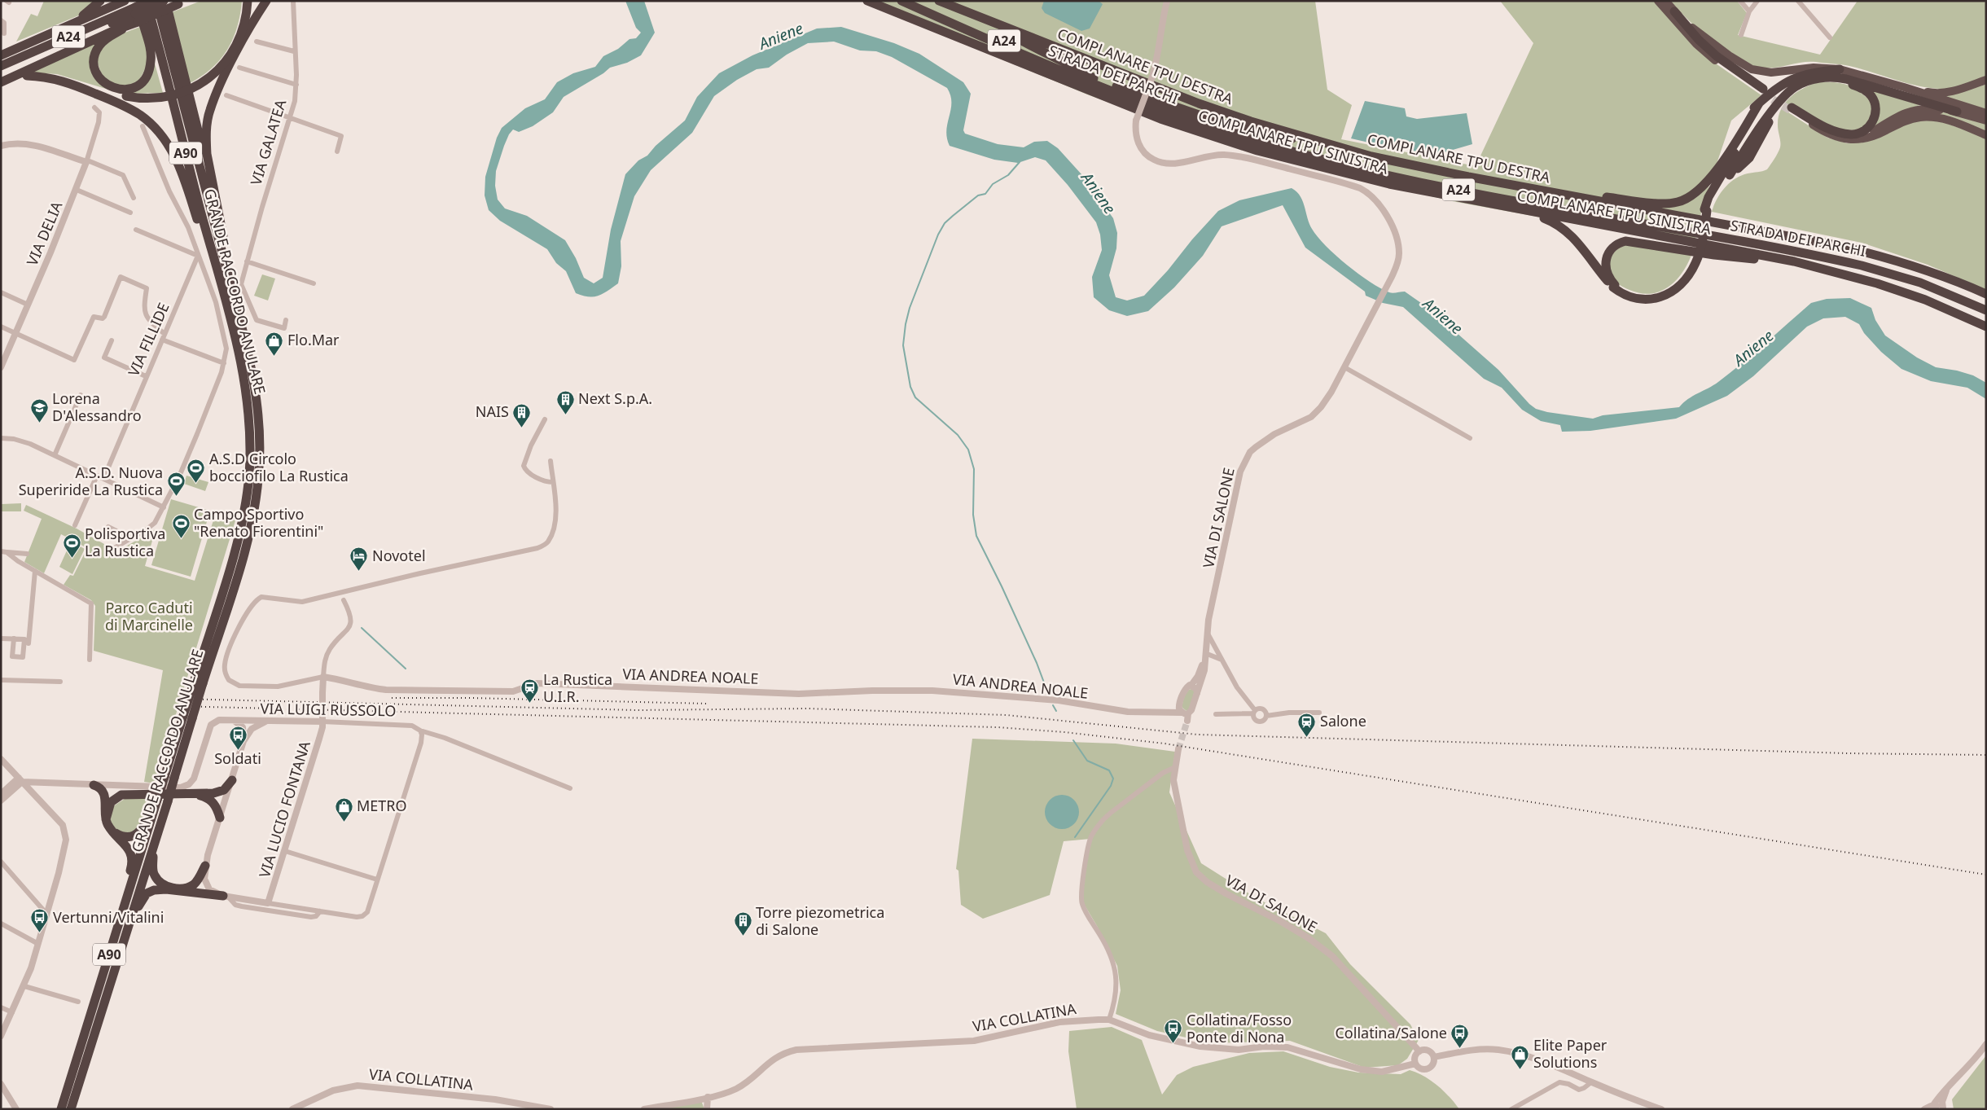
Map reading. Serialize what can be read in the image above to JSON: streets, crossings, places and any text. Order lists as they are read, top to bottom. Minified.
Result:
{"streets":{"highway":["A24","COMPLANARE TPU DESTRA","STRADA DEI PARCHI","COMPLANARE TPU SINISTRA","A90","GRANDE RACCORDO ANULARE"],"street":["VIA GALATEA","VIA DELIA","VIA FILLIDE","VIA DI SALONE","VIA ANDREA NOALE","VIA LUIGI RUSSOLO","VIA LUCIO FONTANA","VIA COLLATINA"]},"crossings":[["A24","GRANDE RACCORDO ANULARE"],["VIA DI SALONE","VIA ANDREA NOALE"],["VIA DI SALONE","VIA COLLATINA"],["VIA ANDREA NOALE","VIA LUCIO FONTANA"],["VIA LUIGI RUSSOLO","VIA LUCIO FONTANA"]],"water":["Aniene"],"parks":["Parco Caduti di Marcinelle"],"places":{"shop":["Flo.Mar","METRO","Elite Paper Solutions"],"building":["Next S.p.A.","NAIS","Torre piezometrica di Salone"],"school or university":["Lorena D'Alessandro"],"sports":["A.S.D Circolo bocciofilo La Rustica","A.S.D. Nuova Superiride La Rustica","Campo Sportivo \"Renato Fiorentini\"","Polisportiva La Rustica"],"hotel":["Novotel"],"station":["La Rustica U.I.R.","Salone"],"bus stop":["Soldati","Vertunni/Vitalini","Collatina/Fosso Ponte di Nona","Collatina/Salone"]}}
